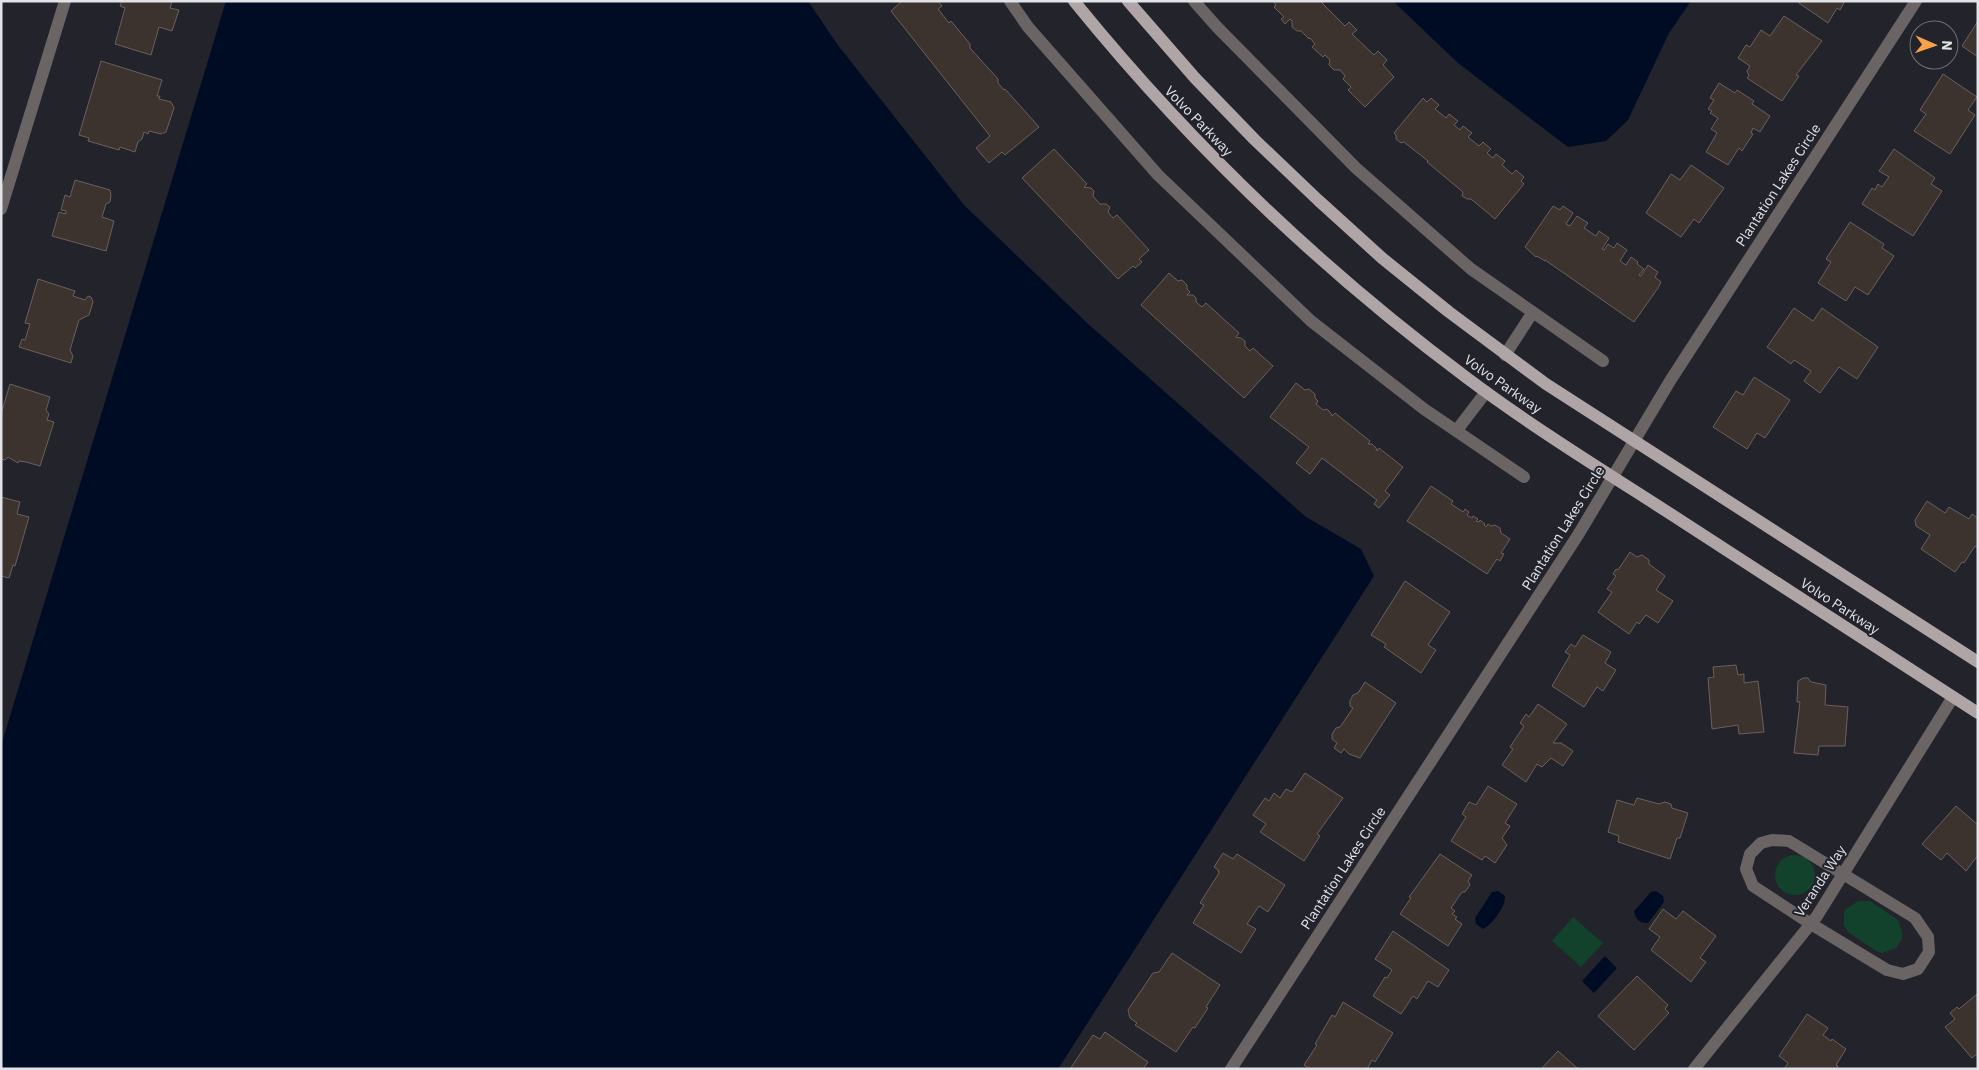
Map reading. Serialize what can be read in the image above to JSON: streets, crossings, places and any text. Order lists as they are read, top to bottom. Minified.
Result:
{"streets":{"main road":["Volvo Parkway"],"street":["Plantation Lakes Circle","Veranda Way"]},"crossings":[["Volvo Parkway","Plantation Lakes Circle"],["Volvo Parkway","Veranda Way"]],"north":"right"}
